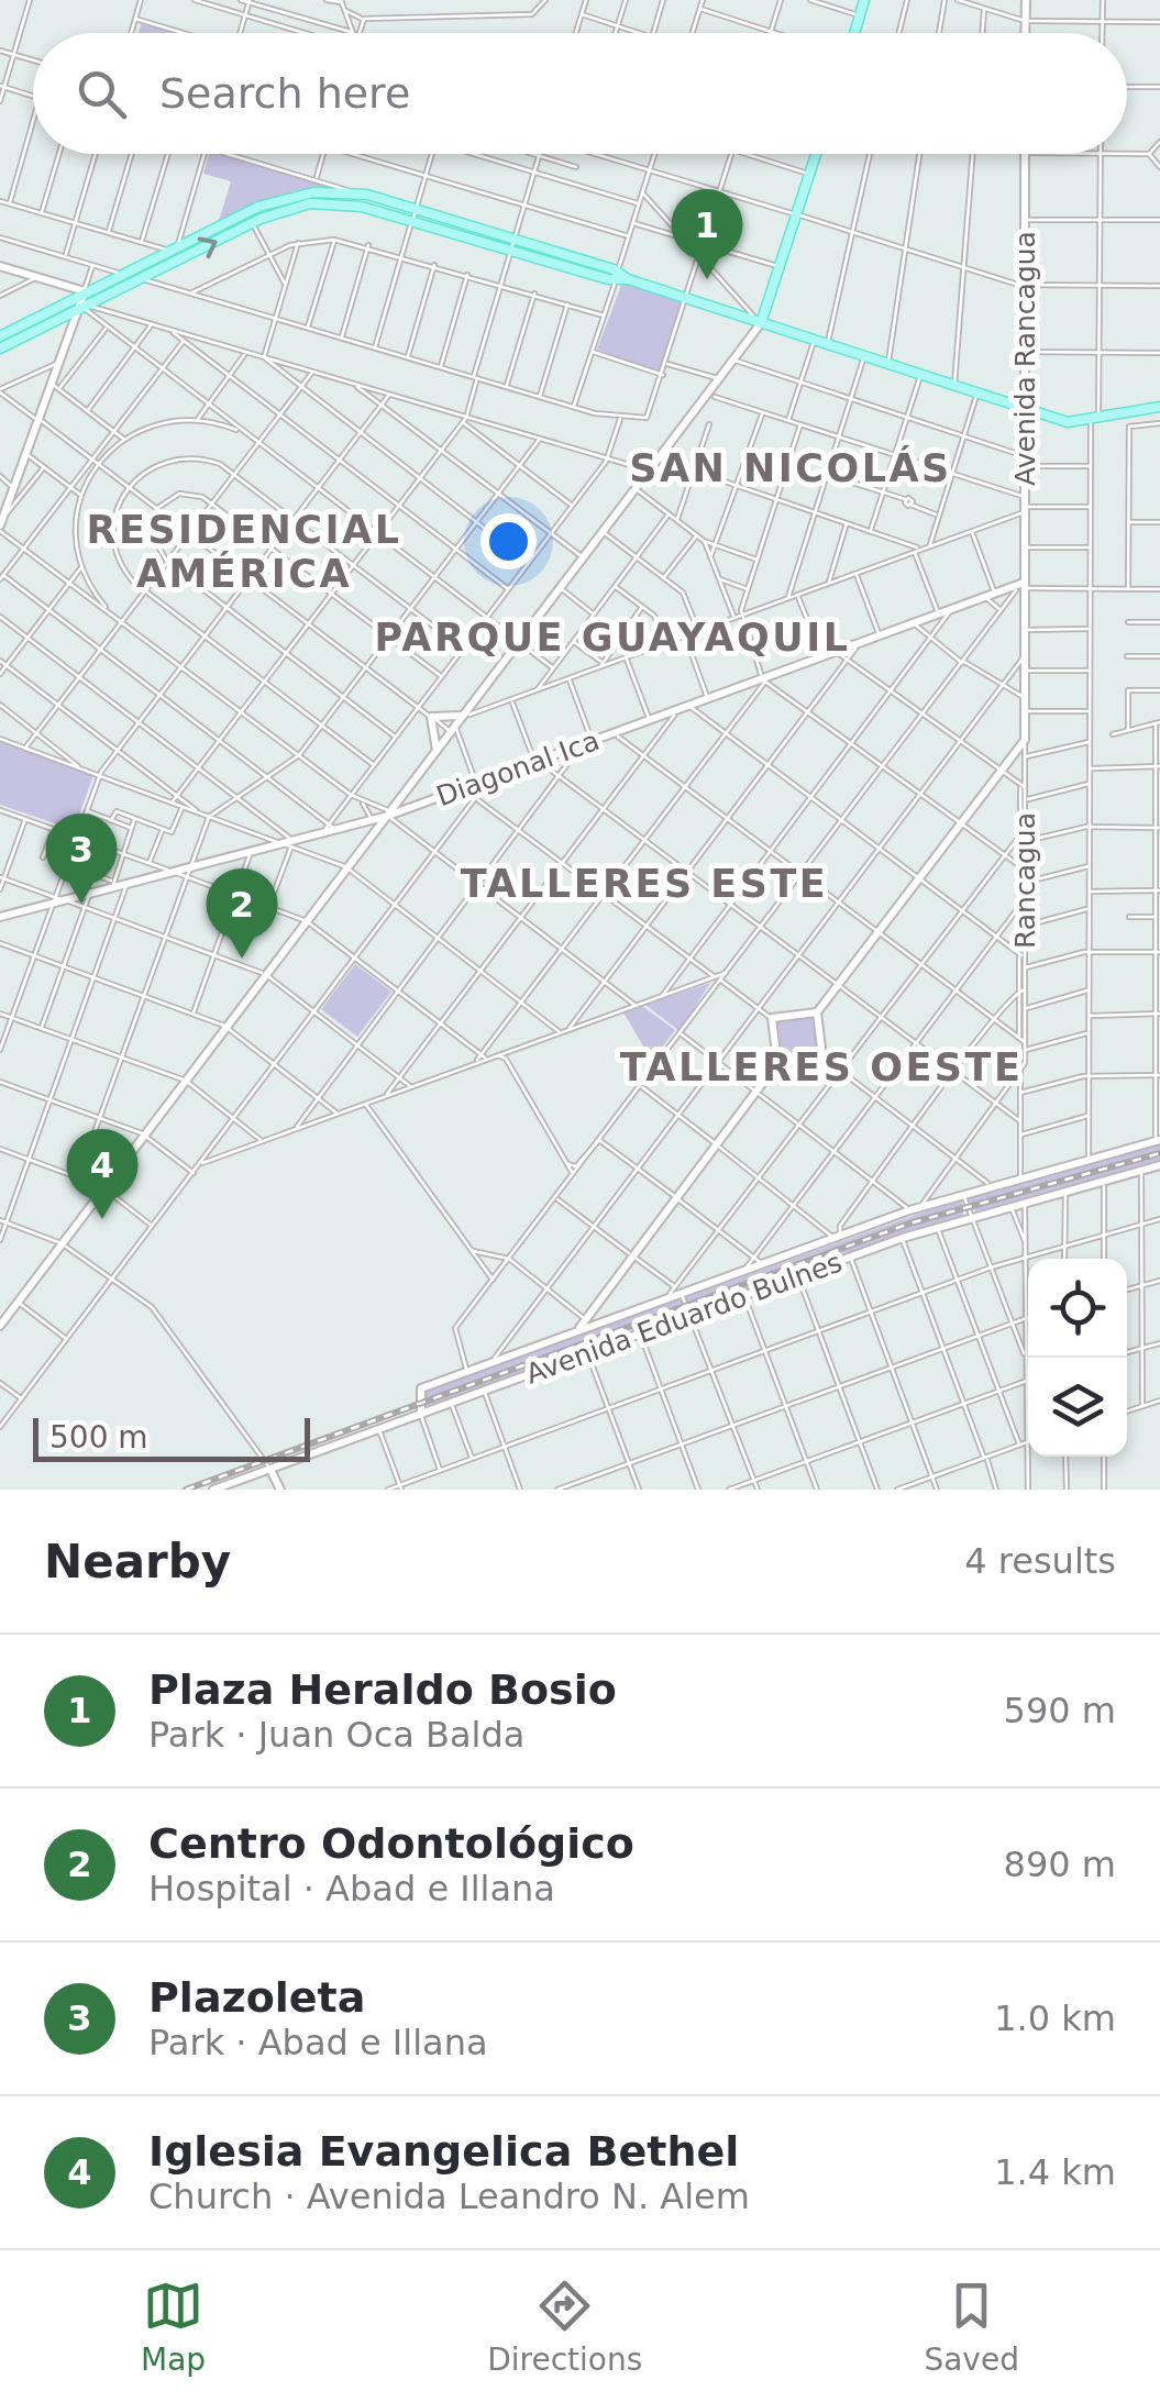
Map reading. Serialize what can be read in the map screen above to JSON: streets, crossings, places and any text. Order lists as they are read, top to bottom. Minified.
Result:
{"streets":{"main road":["Avenida Rancagua","Diagonal Ica","Rancagua","Avenida Eduardo Bulnes"]},"crossings":[["Avenida Rancagua","Diagonal Ica"],["Avenida Rancagua","Rancagua"],["Diagonal Ica","Rancagua"]],"districts":["SAN NICOLÁS","RESIDENCIAL AMÉRICA","PARQUE GUAYAQUIL","TALLERES ESTE","TALLERES OESTE"],"scale_bar":"500 m","page":{"search":"Search here","pins":["1","3","2","4"],"scale":"500 m","heading":["Nearby","4 results"],"list":[{"mark":"1","name":"Plaza Heraldo Bosio","note":"Park · Juan Oca Balda","value":"590 m"},{"mark":"2","name":"Centro Odontológico","note":"Hospital · Abad e Illana","value":"890 m"},{"mark":"3","name":"Plazoleta","note":"Park · Abad e Illana","value":"1.0 km"},{"mark":"4","name":"Iglesia Evangelica Bethel","note":"Church · Avenida Leandro N. Alem","value":"1.4 km"}],"nav":["Map","Directions","Saved"]}}
